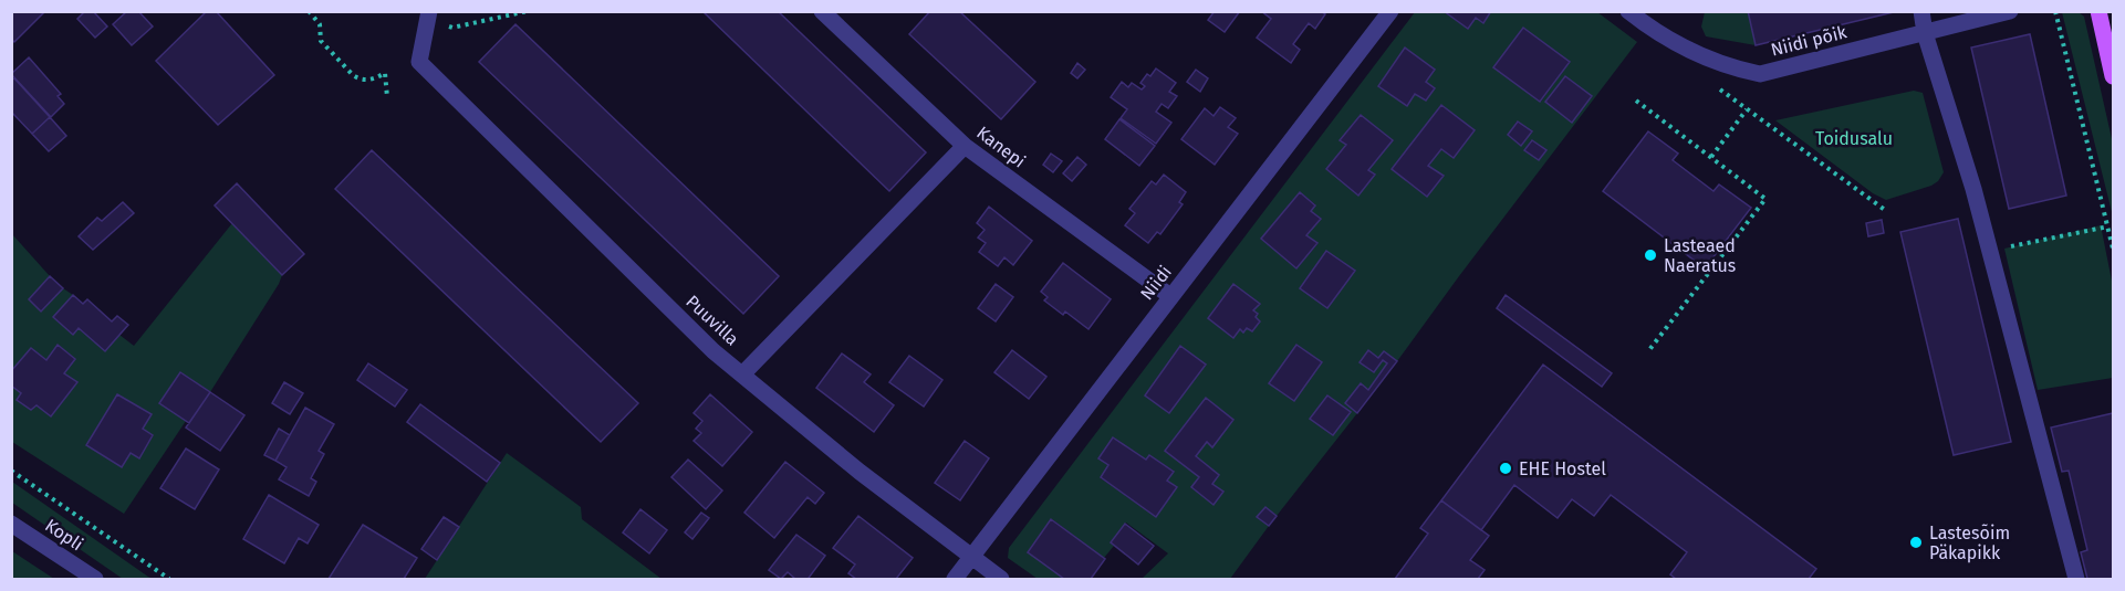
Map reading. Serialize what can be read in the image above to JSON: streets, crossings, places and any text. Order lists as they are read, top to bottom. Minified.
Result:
{"streets":{"street":["Niidi põik","Kanepi","Niidi","Puuvilla","Kopli"]},"crossings":[["Kanepi","Niidi"],["Niidi","Puuvilla"]],"parks":["Toidusalu"],"places":["Lasteaed Naeratus","EHE Hostel","Lastesõim Päkapikk"]}
